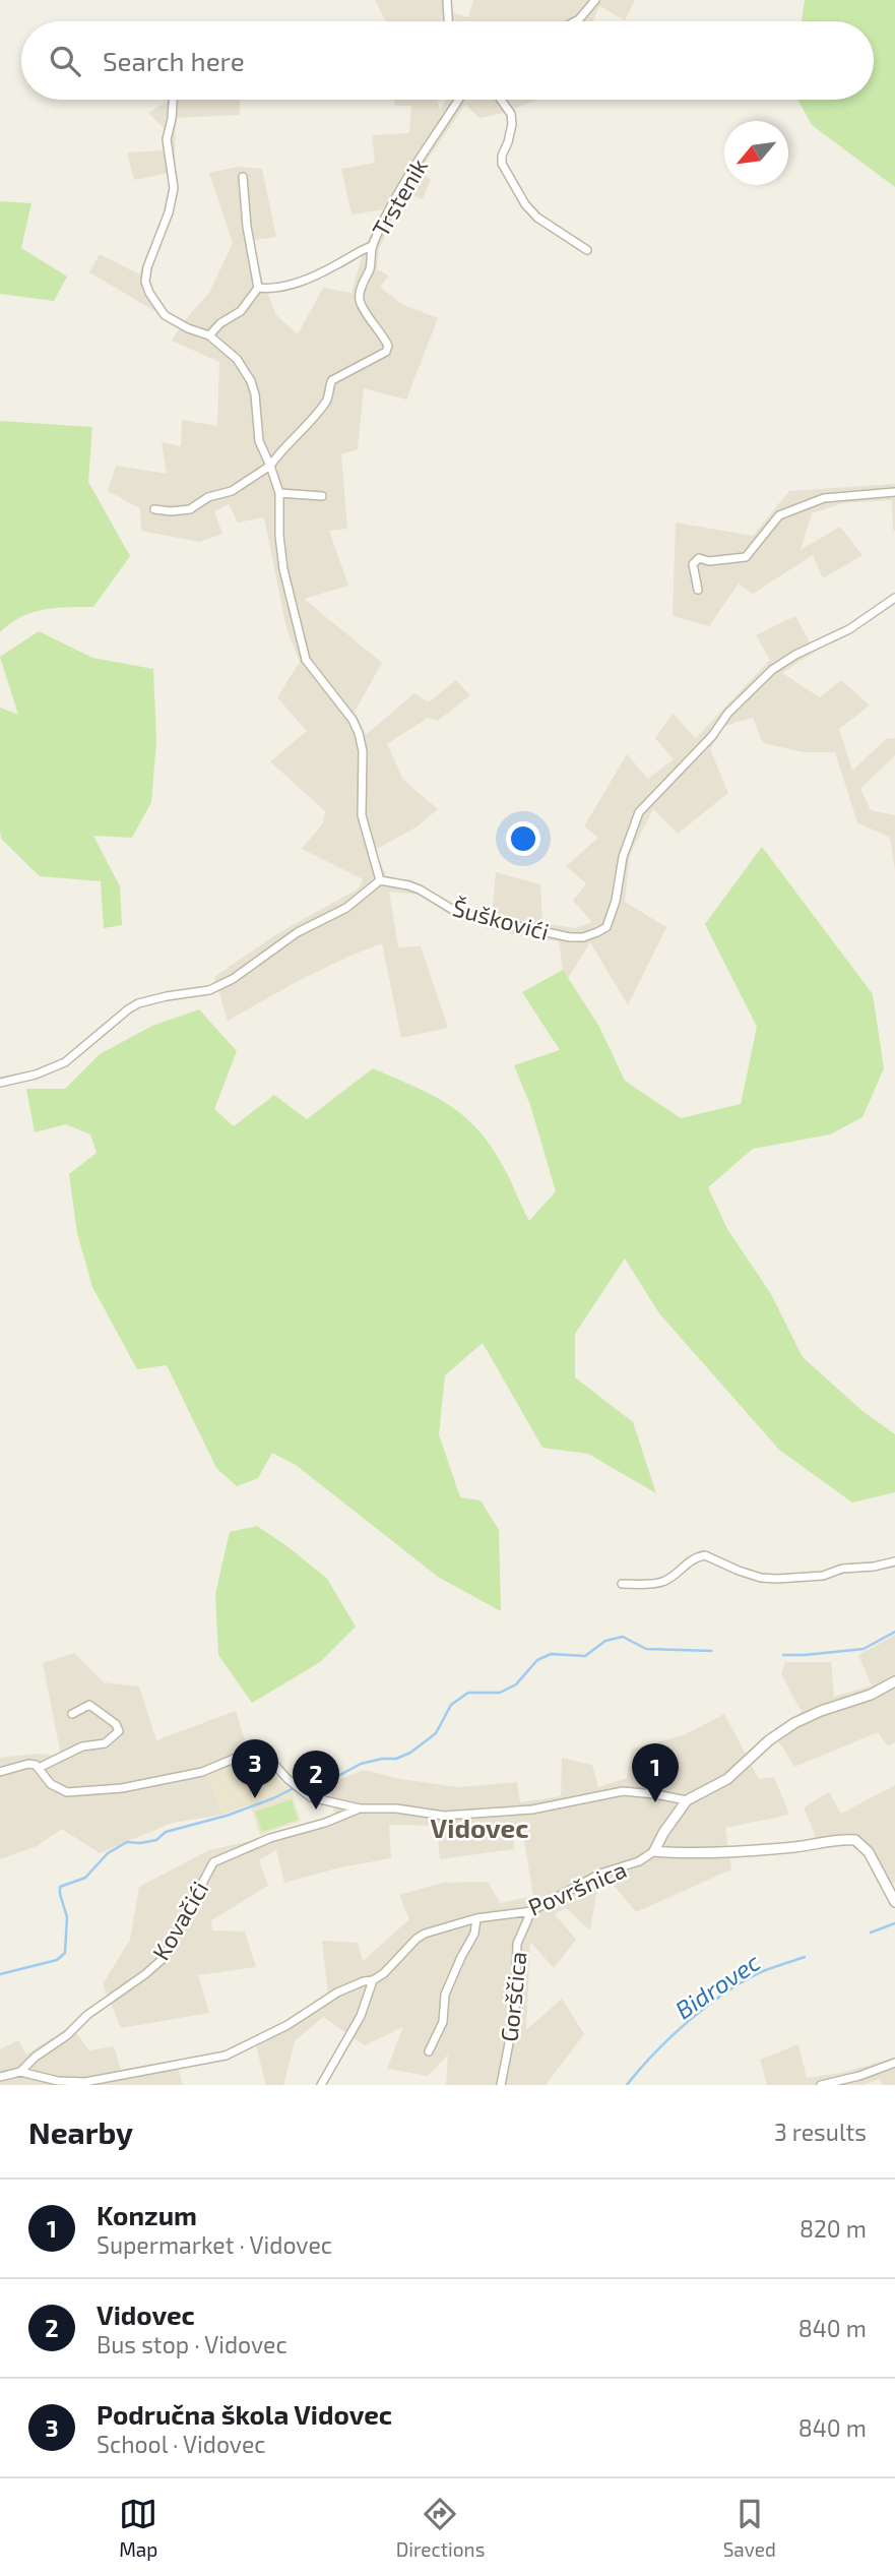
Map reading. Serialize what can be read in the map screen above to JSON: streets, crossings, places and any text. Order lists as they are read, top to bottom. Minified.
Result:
{"streets":{"street":["Trstenik","Šuškovići","Površnica","Kovačići","Gorščica"]},"crossings":[["Površnica","Gorščica"]],"districts":["Vidovec"],"water":["Bidrovec"],"north":"bottom left","page":{"search":"Search here","pins":["3","1","2"],"heading":["Nearby","3 results"],"list":[{"mark":"1","name":"Konzum","note":"Supermarket · Vidovec","value":"820 m"},{"mark":"2","name":"Vidovec","note":"Bus stop · Vidovec","value":"840 m"},{"mark":"3","name":"Područna škola Vidovec","note":"School · Vidovec","value":"840 m"}],"nav":["Map","Directions","Saved"]}}
